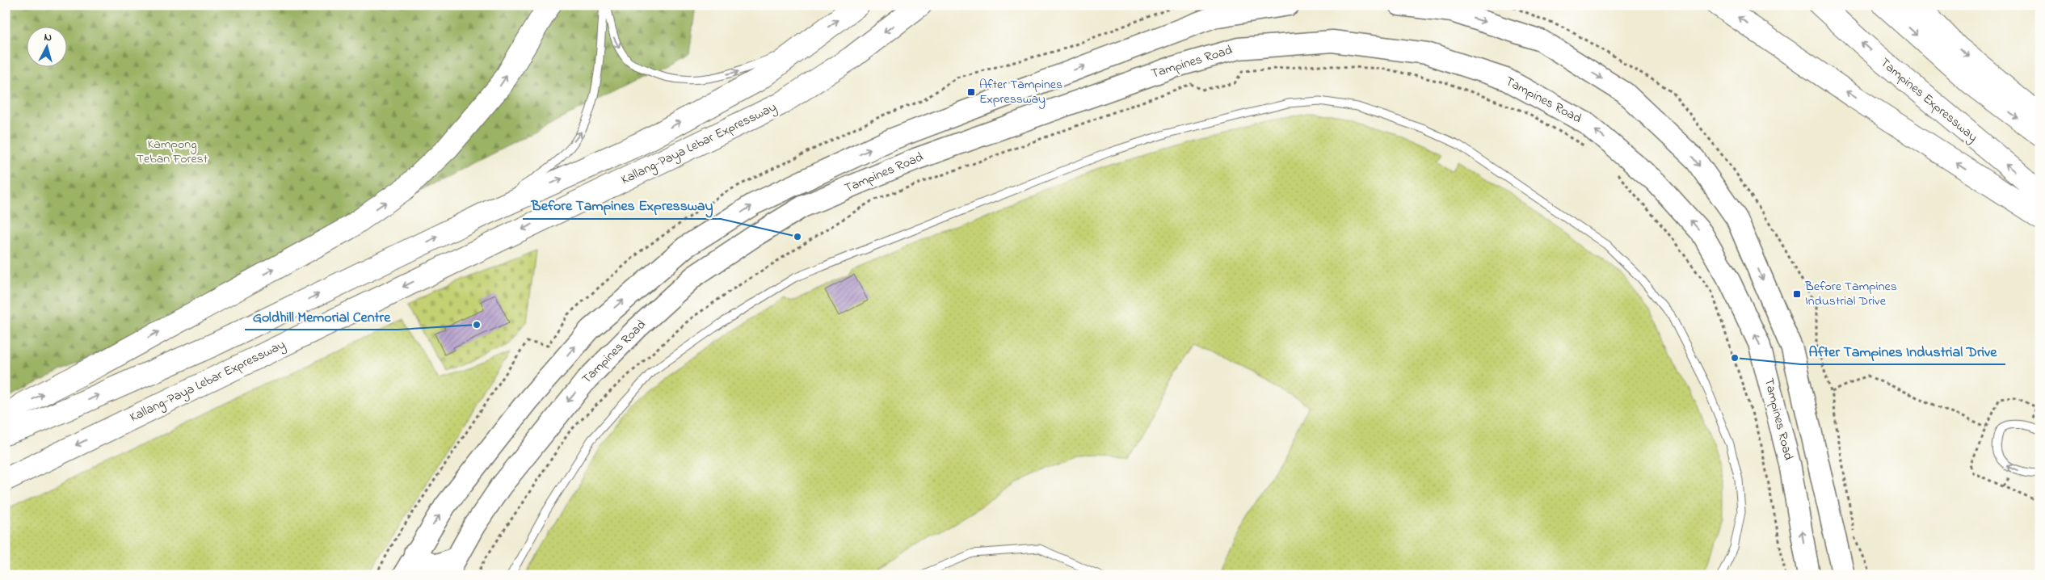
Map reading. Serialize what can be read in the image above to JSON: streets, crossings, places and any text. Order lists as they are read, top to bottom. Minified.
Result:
{"streets":{"highway":["Tampines Expressway","Kallang-Paya Lebar Expressway"],"main road":["Tampines Road"]},"parks":["Kampong Teban Forest"],"places":{"transit":["After Tampines Expressway","Before Tampines Industrial Drive"],"other":["Before Tampines Expressway","Goldhill Memorial Centre","After Tampines Industrial Drive"]},"north":"top"}
